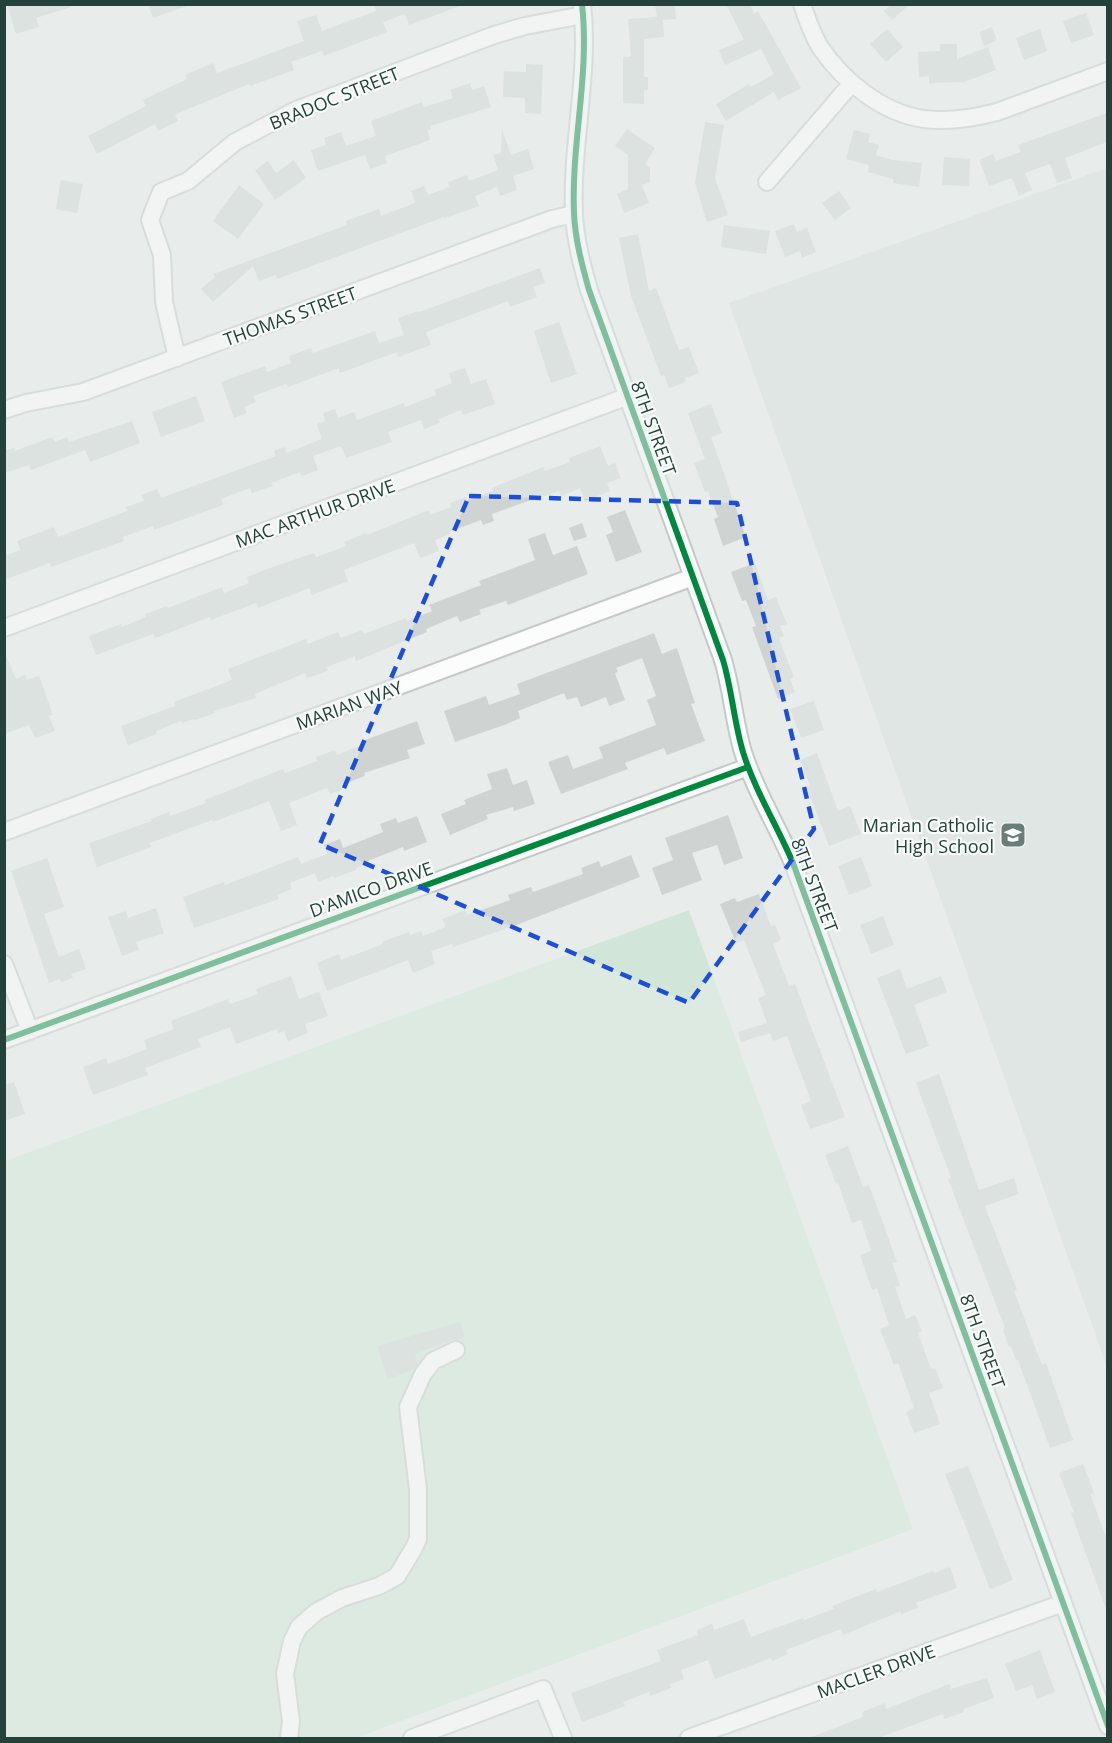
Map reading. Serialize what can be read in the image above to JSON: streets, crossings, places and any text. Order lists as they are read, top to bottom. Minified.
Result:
{"streets":{"street":["BRADOC STREET","THOMAS STREET","8TH STREET","MAC ARTHUR DRIVE","MARIAN WAY","D'AMICO DRIVE","MACLER DRIVE"]},"crossings":[["BRADOC STREET","THOMAS STREET"],["BRADOC STREET","8TH STREET"],["THOMAS STREET","8TH STREET"],["8TH STREET","MAC ARTHUR DRIVE"],["8TH STREET","MARIAN WAY"],["8TH STREET","D'AMICO DRIVE"],["8TH STREET","MACLER DRIVE"]],"places":{"school or university":["Marian Catholic High School"]}}
